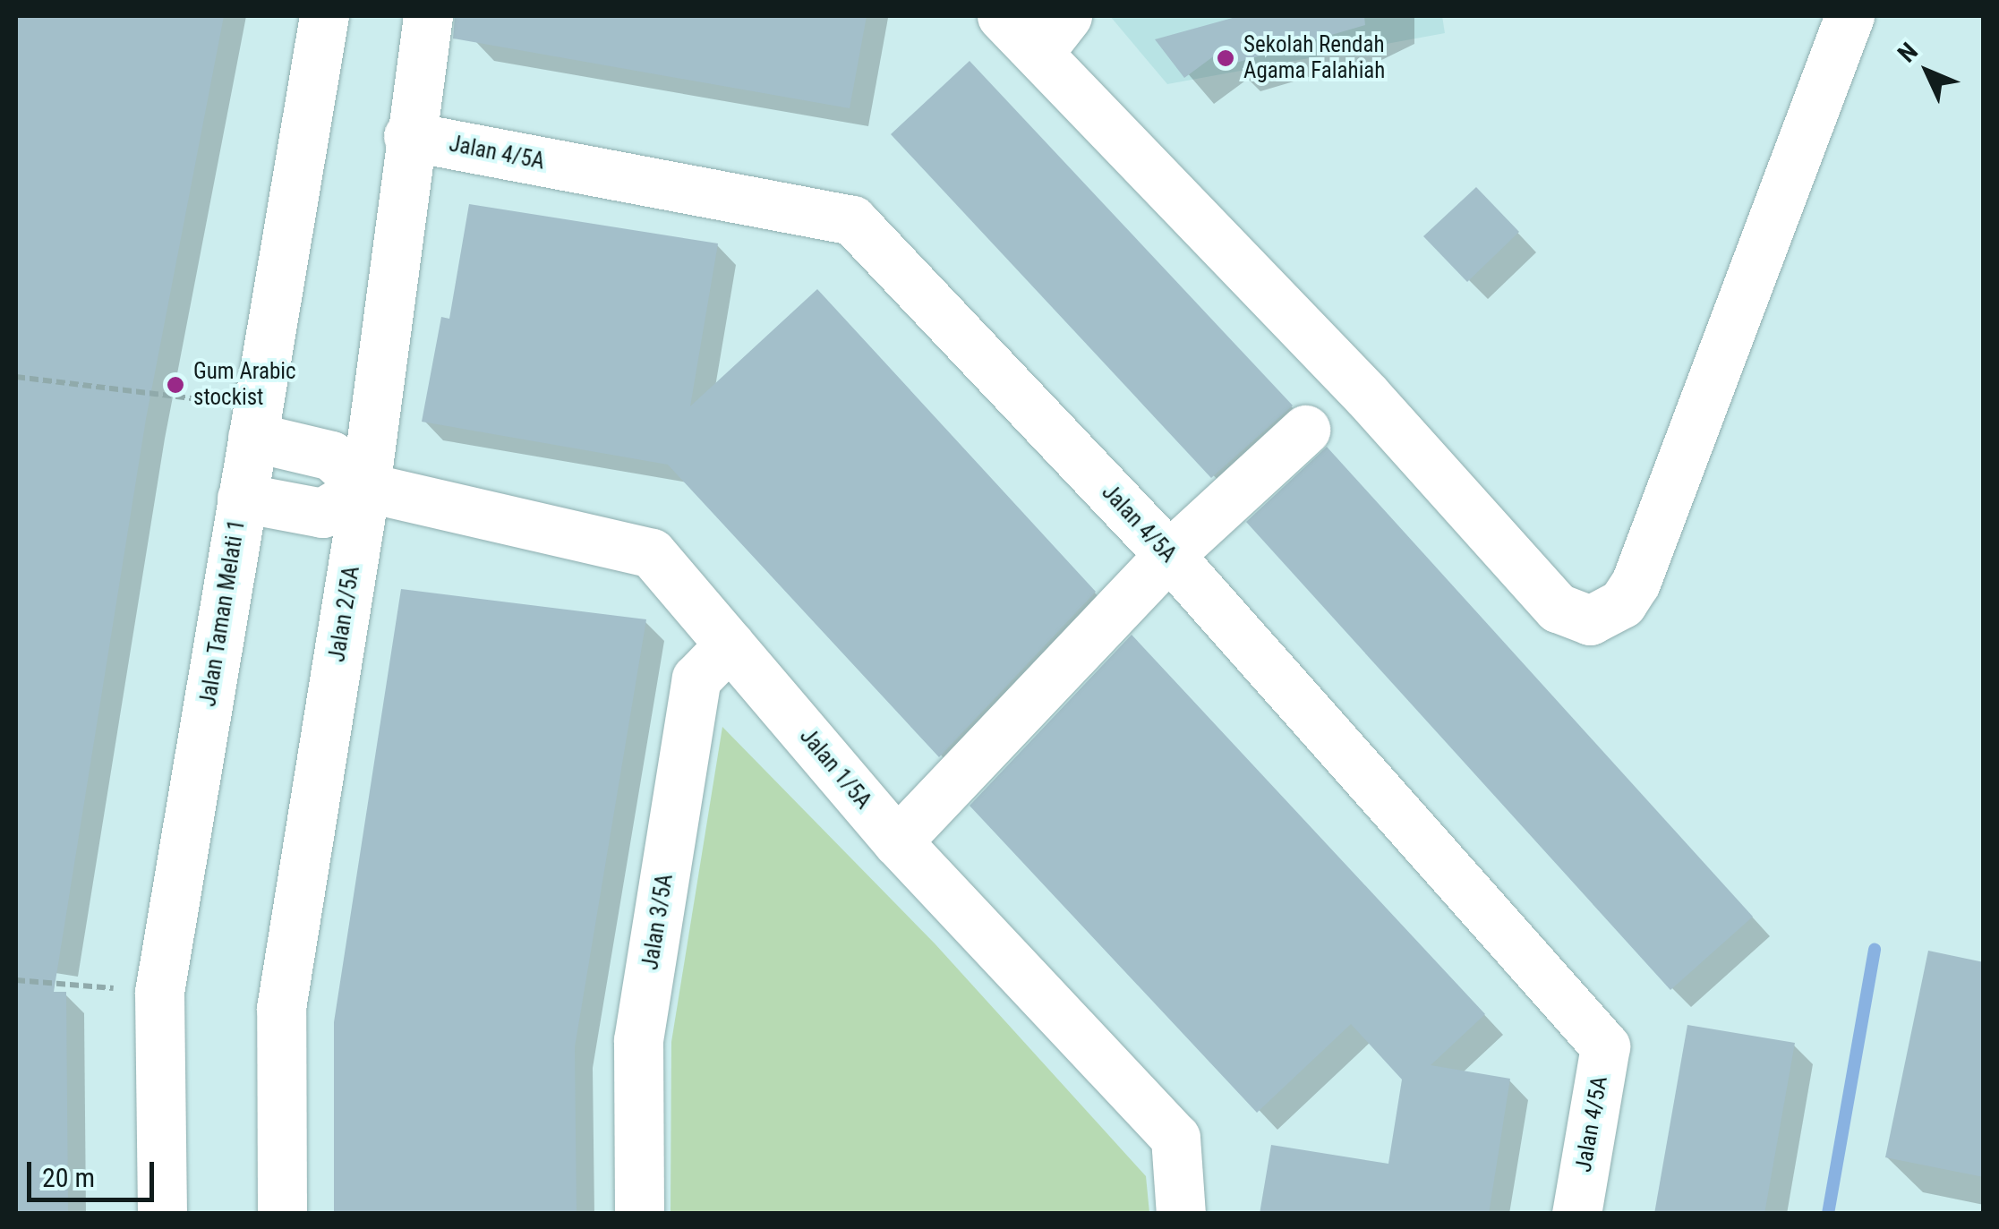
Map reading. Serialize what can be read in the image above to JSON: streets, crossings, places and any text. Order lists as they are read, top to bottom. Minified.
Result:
{"streets":{"street":["Jalan 4/5A","Jalan Taman Melati 1","Jalan 2/5A","Jalan 1/5A","Jalan 3/5A"]},"crossings":[["Jalan 4/5A","Jalan 2/5A"],["Jalan Taman Melati 1","Jalan 1/5A"],["Jalan 2/5A","Jalan 1/5A"],["Jalan 1/5A","Jalan 3/5A"]],"places":["Sekolah Rendah Agama Falahiah","Gum Arabic stockist"],"scale_bar":"20 m","north":"top left"}
